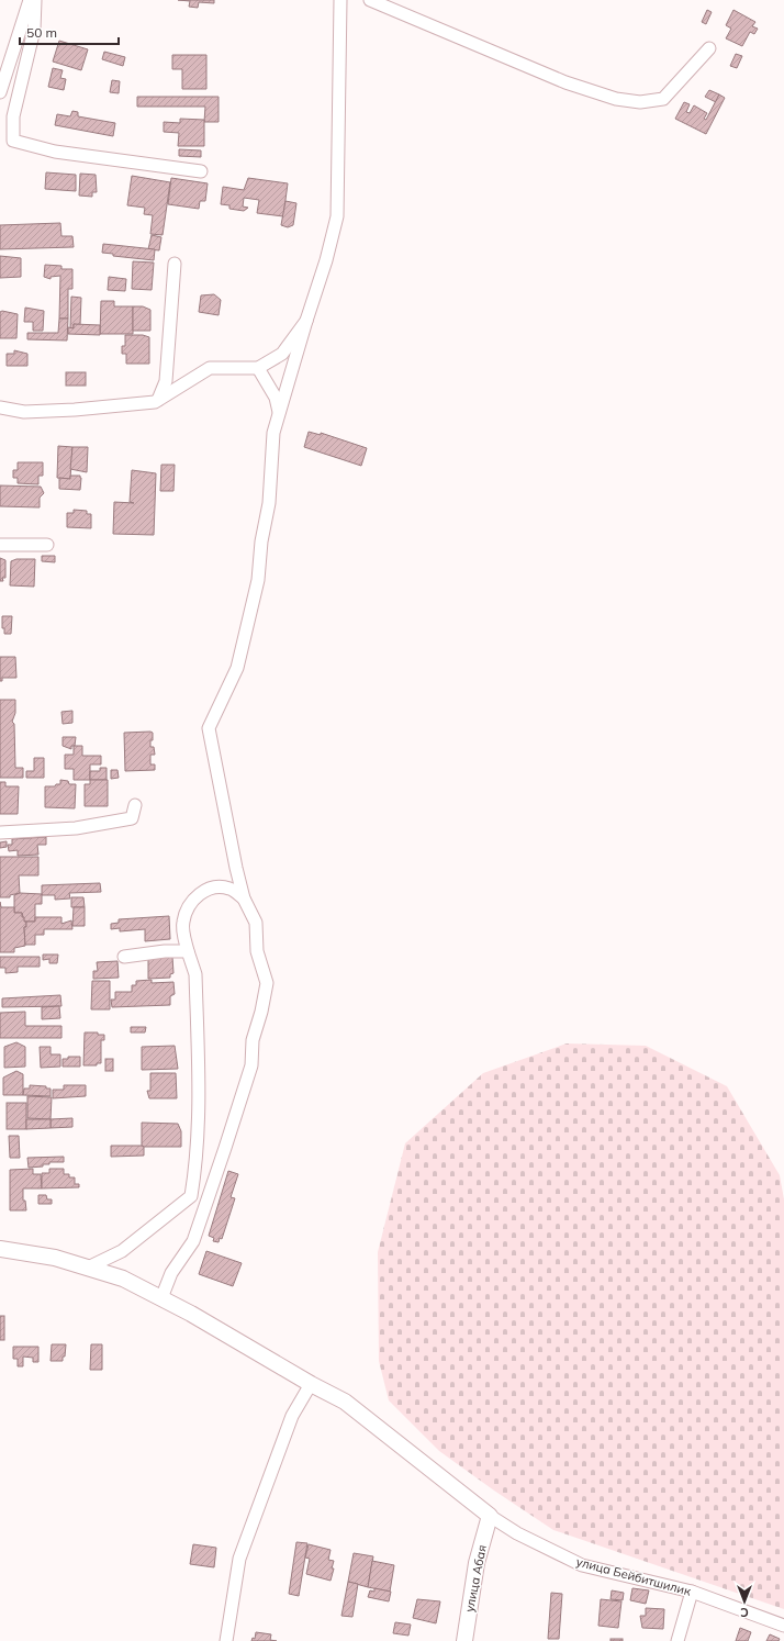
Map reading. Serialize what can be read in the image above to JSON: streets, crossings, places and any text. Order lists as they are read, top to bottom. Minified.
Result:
{"streets":{"street":["улица Бейбитшилик","улица Абая"]},"crossings":[["улица Бейбитшилик","улица Абая"]],"scale_bar":"50 m","north":"bottom"}
